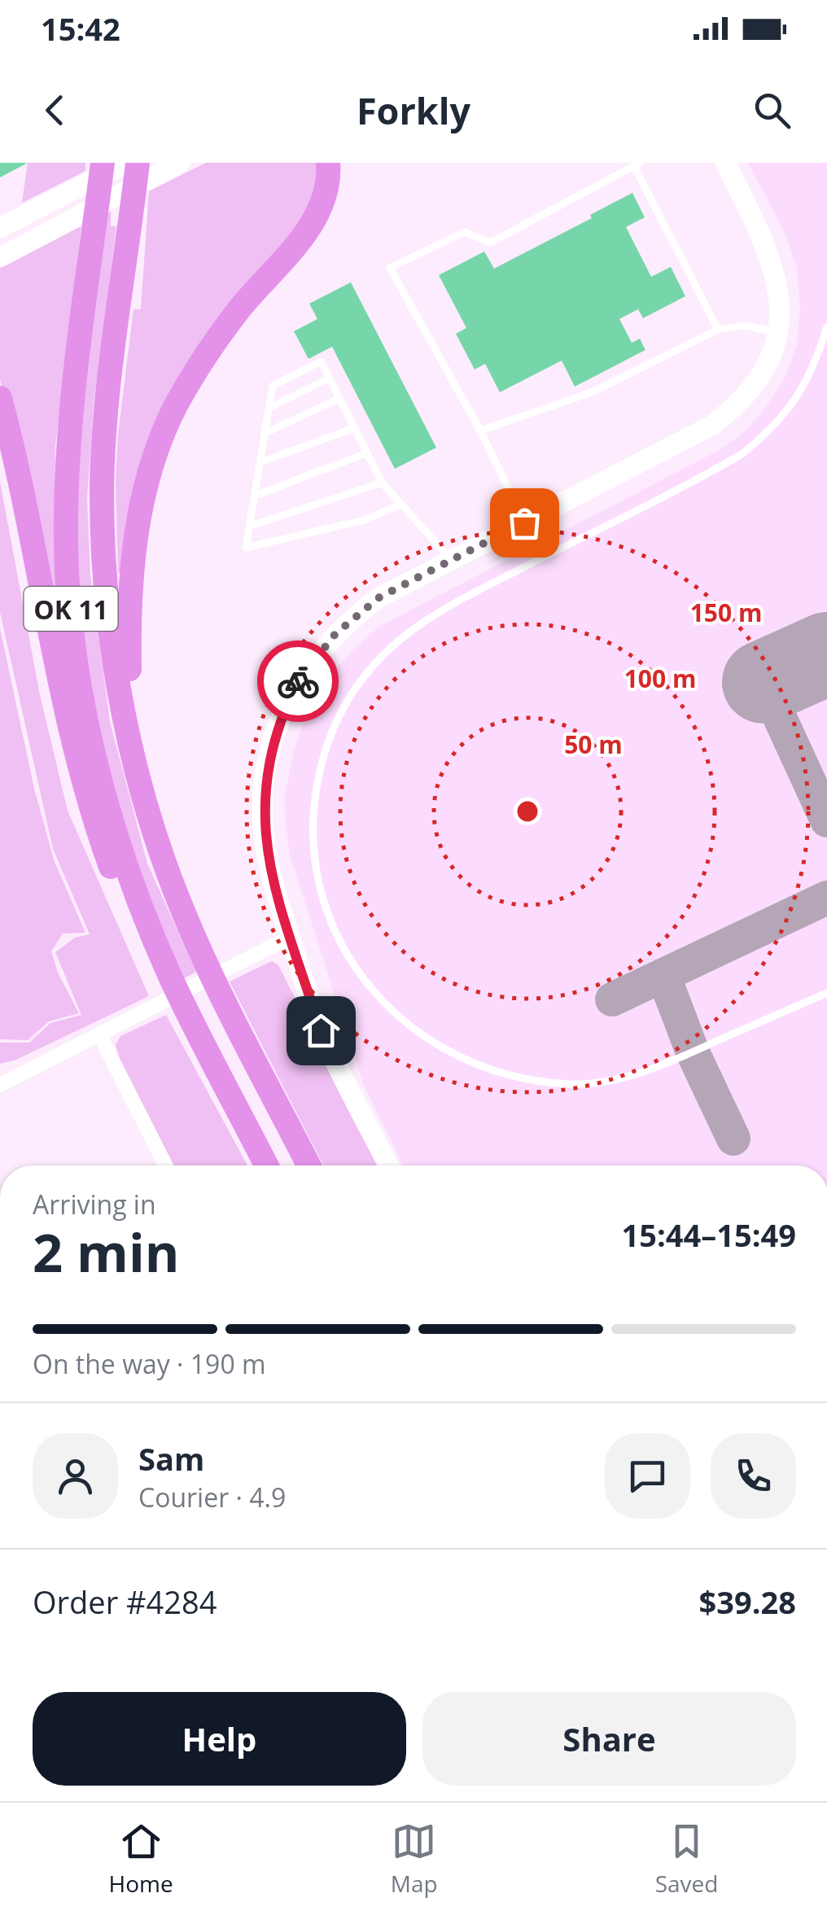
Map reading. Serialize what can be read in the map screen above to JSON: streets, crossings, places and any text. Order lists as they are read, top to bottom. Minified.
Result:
{"streets":{"highway":["OK 11"]},"page":{"status":"15:42","header":"Forkly","heading":["2 min","Arriving in","15:44–15:49"],"panel":["Sam","Courier · 4.9","Order #4284","$39.28"],"bar":"On the way · 190 m","buttons":["Help","Share"],"tabs":["Home","Map","Saved"]},"rings":["150 m","100 m","50 m"]}
